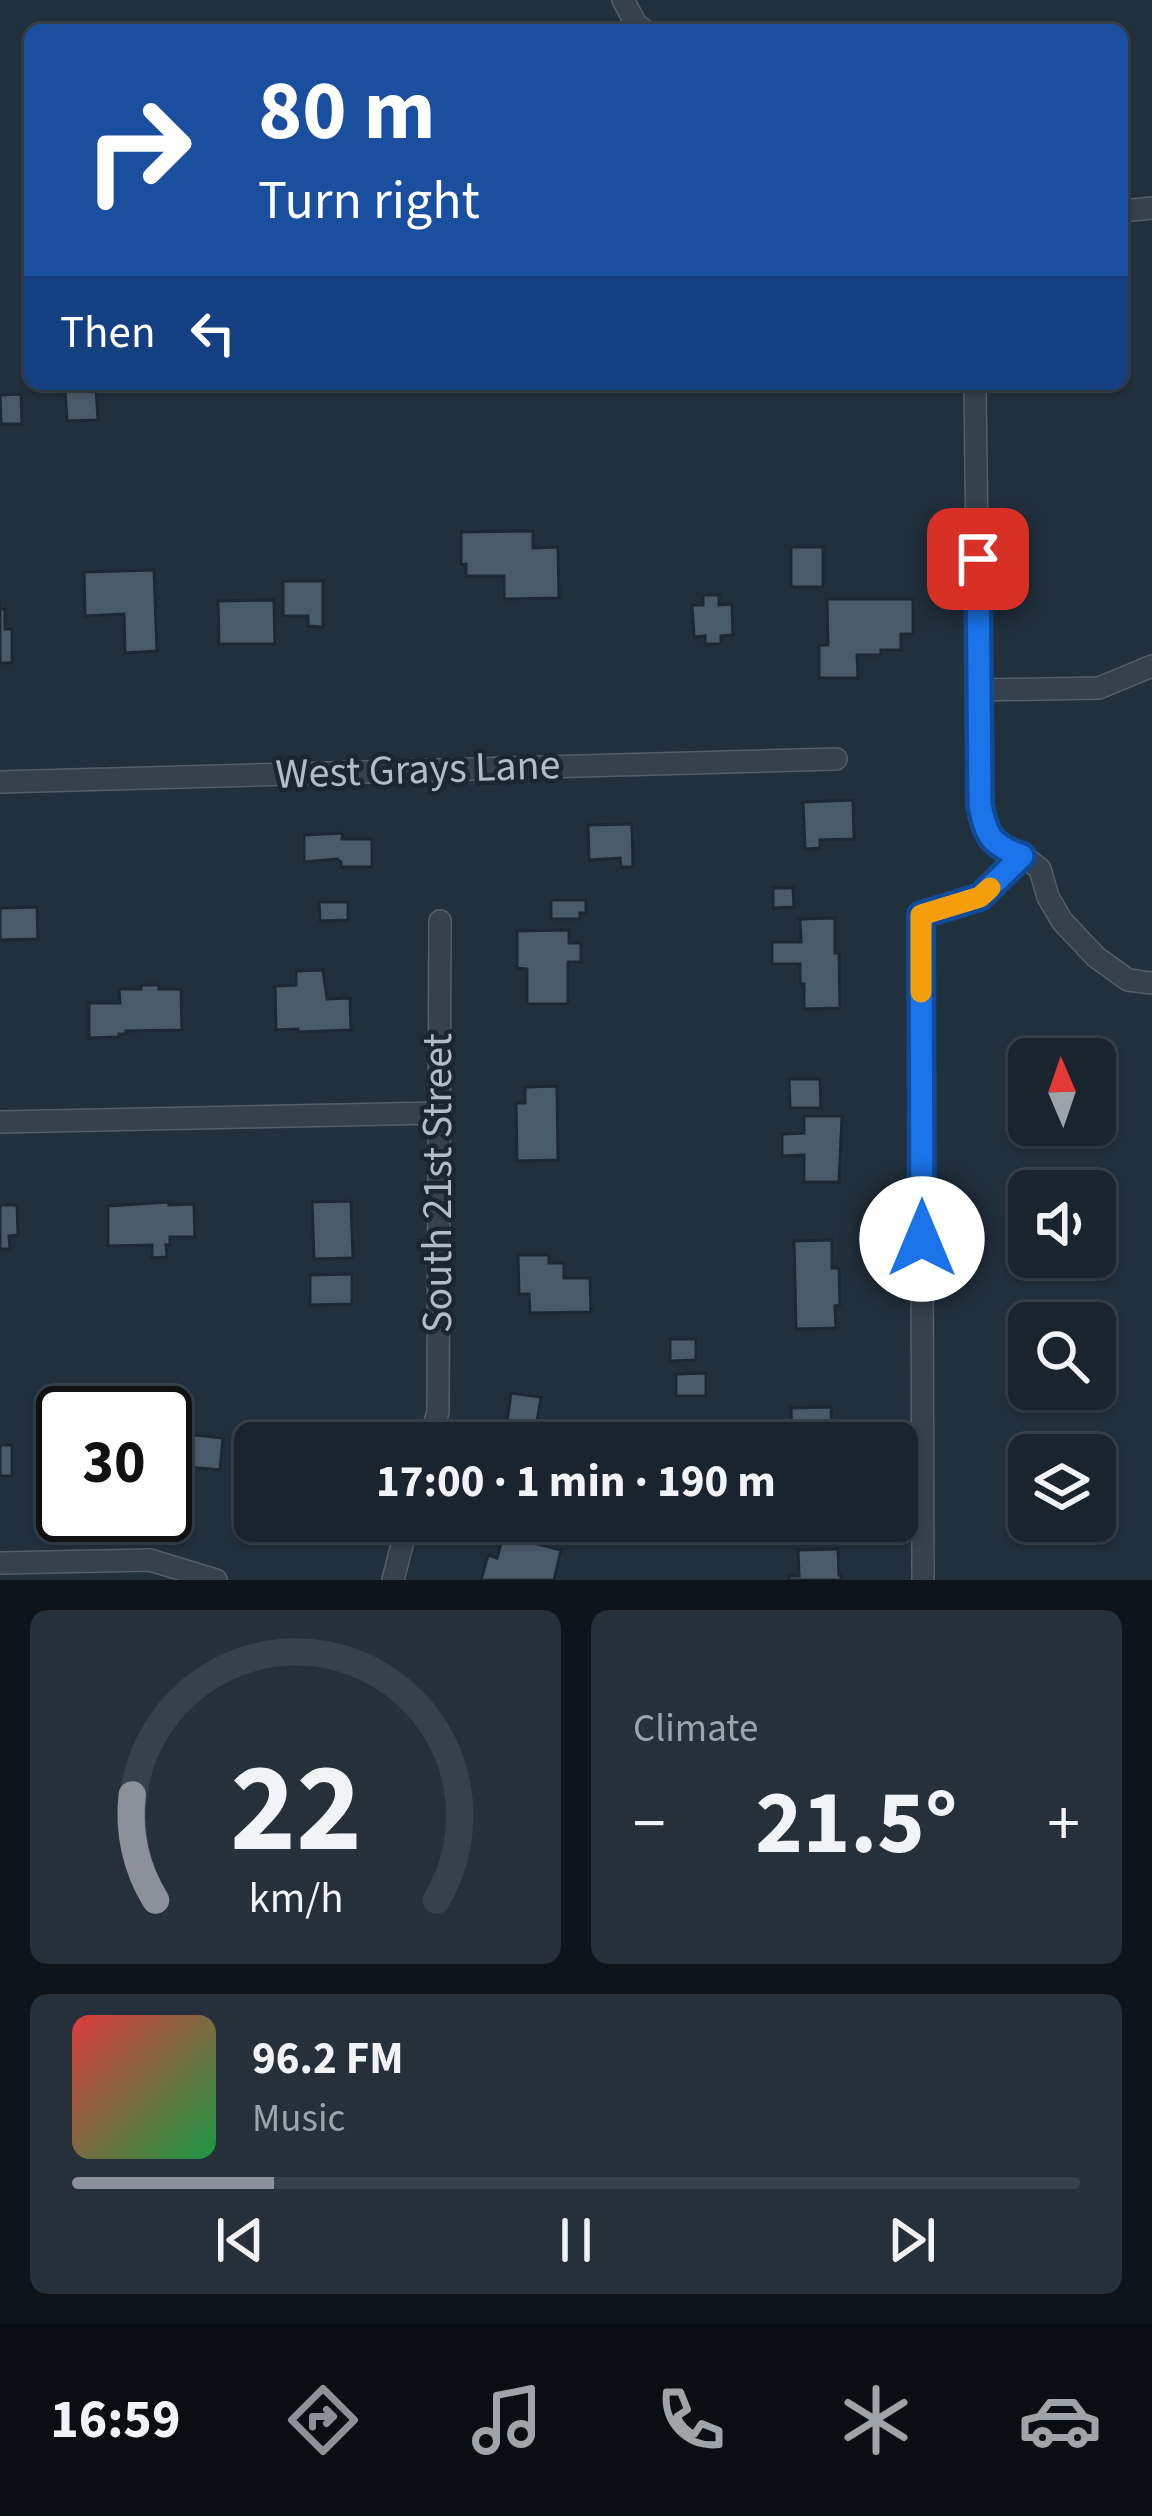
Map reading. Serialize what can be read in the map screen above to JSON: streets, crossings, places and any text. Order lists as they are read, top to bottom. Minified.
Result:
{"streets":{"street":["West Grays Lane","South 21st Street"]},"north":"top","page":{"turn":["80 m","Turn right"],"then":"Then","limit":"30","trip":"17:00 · 1 min · 190 m","tile":"Climate","heat":["−","21.5°","+"],"song":["96.2 FM","Music"],"tabs":"16:59","gauge":["22","km/h"]}}
